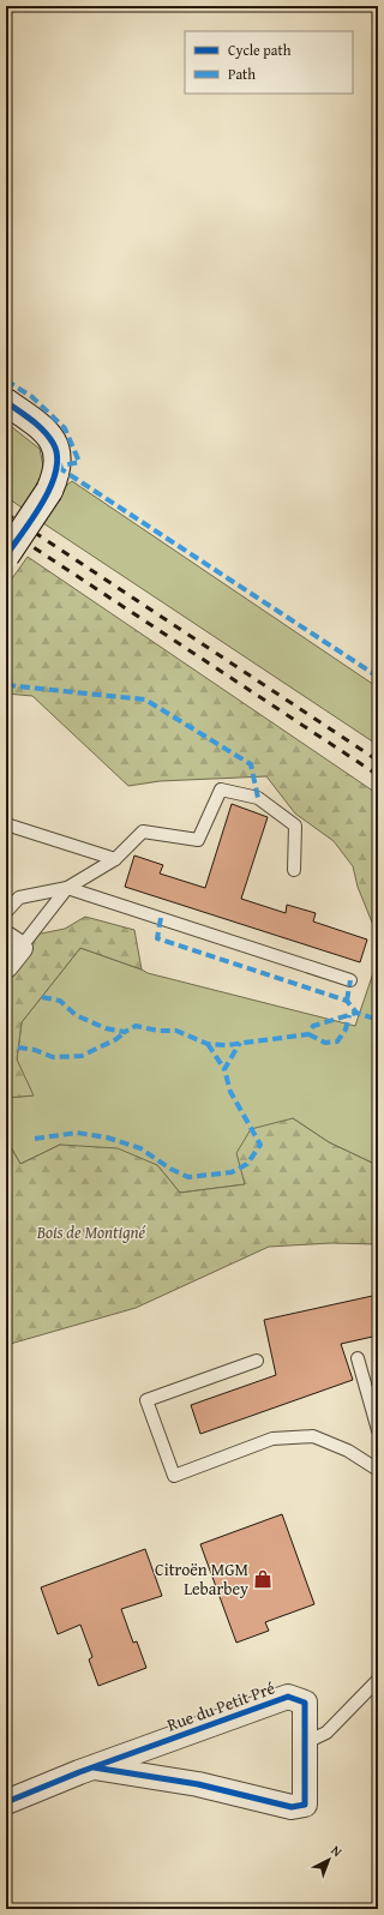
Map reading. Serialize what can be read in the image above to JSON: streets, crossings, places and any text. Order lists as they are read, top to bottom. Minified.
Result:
{"streets":{"street":["Rue du Petit Pré"]},"parks":["Bois de Montigné"],"places":{"shop":["Citroën MGM Lebarbey"]},"legend":["Cycle path","Path"],"north":"top right"}
